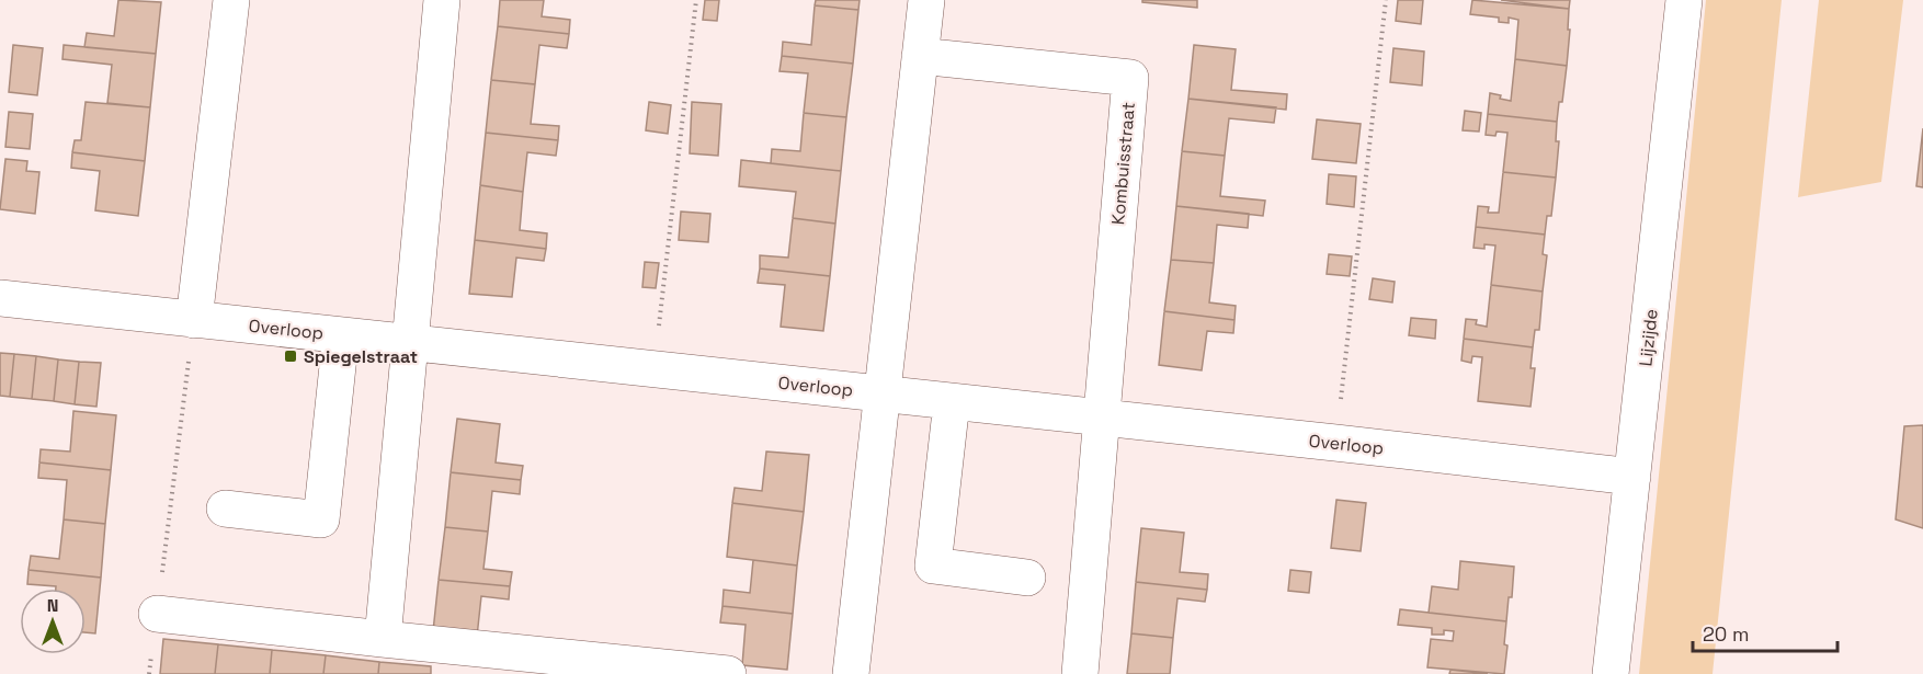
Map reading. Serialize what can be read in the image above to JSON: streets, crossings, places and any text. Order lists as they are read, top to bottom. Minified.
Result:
{"streets":{"street":["Kombuisstraat","Overloop","Lijzijde"]},"crossings":[["Kombuisstraat","Overloop"],["Overloop","Lijzijde"]],"places":{"transit":["Spiegelstraat"]},"scale_bar":"20 m","north":"top"}
